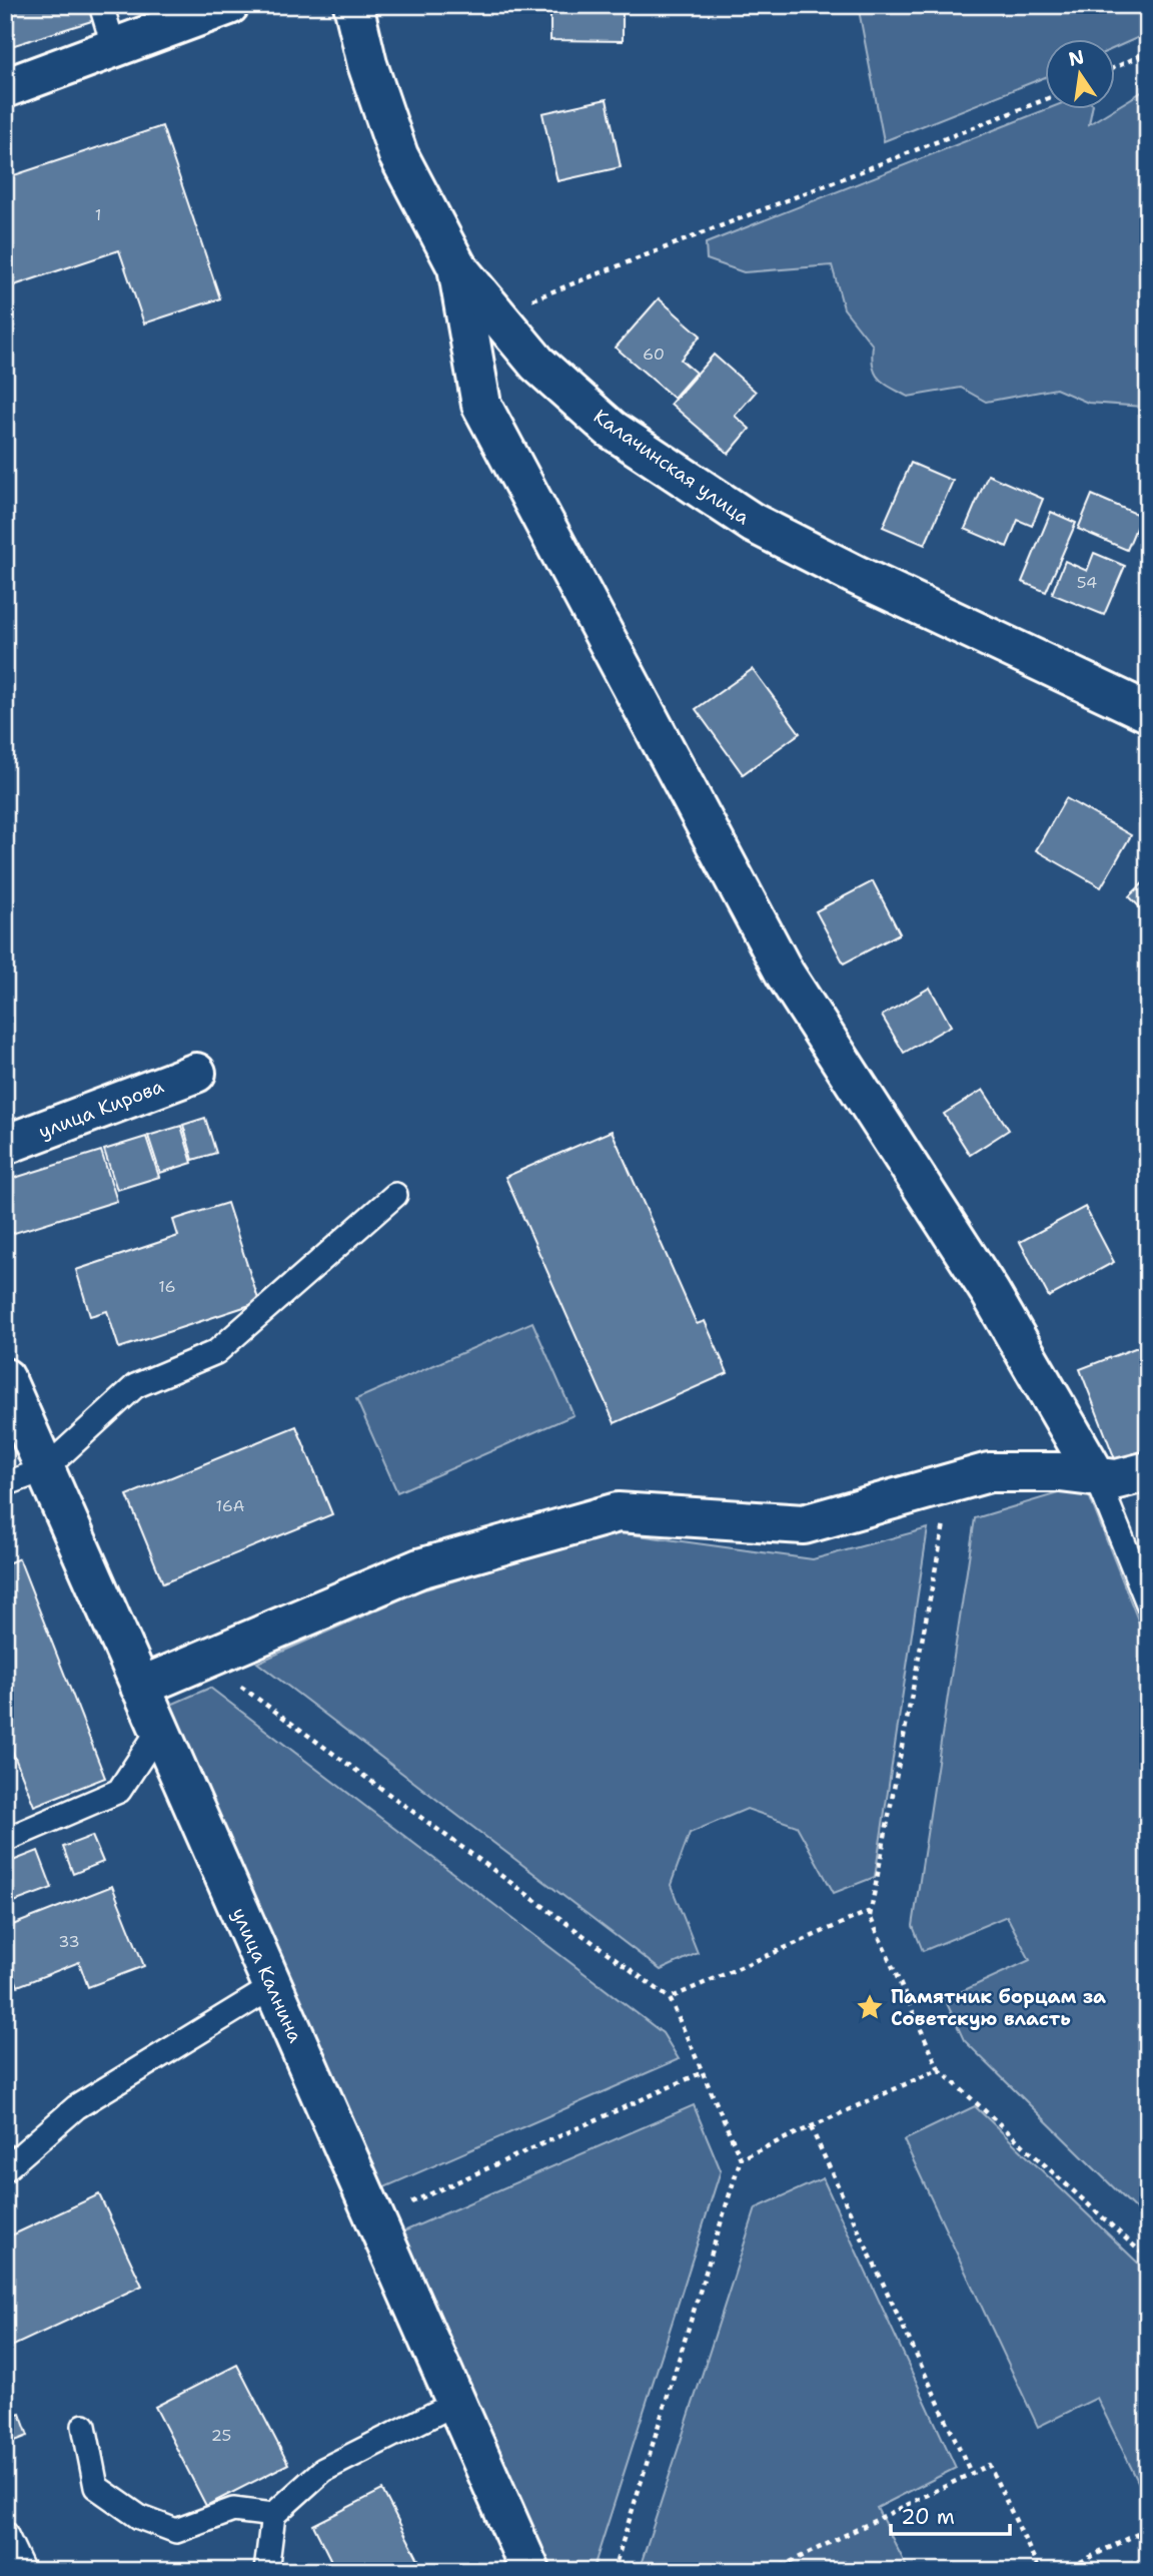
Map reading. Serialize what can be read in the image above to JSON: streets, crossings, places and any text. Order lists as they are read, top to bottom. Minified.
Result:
{"streets":{"street":["Калачинская улица","улица Кирова","улица Калнина"]},"places":{"place":["Памятник борцам за Советскую власть"]},"house_numbers":["1","60","54","16","16А","33","25"],"scale_bar":"20 m","north":"top"}
